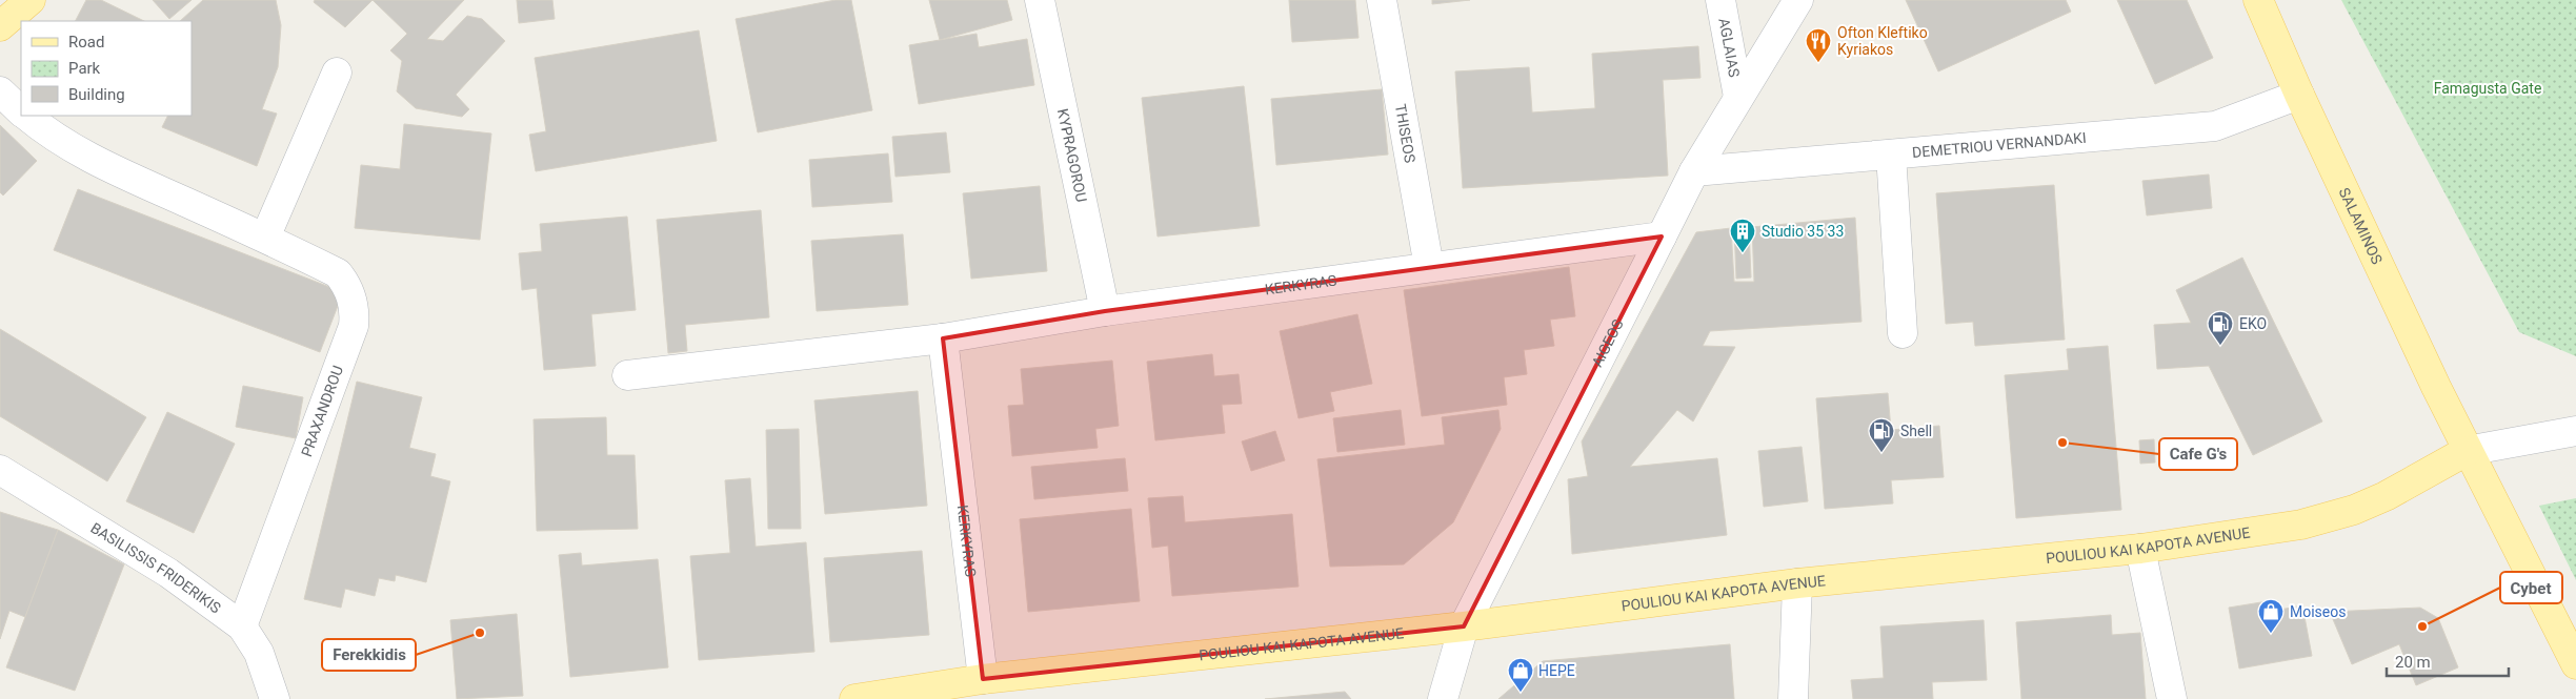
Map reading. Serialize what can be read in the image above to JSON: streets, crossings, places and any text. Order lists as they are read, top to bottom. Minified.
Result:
{"streets":{"main road":["SALAMINOS","POULIOU KAI KAPOTA AVENUE"],"street":["AGLAIAS","THISEOS","DEMETRIOU VERNANDAKI","KYPRAGOROU","KERKYRAS","AIGEOS","PRAXANDROU","BASILISSIS FRIDERIKIS"]},"crossings":[["AGLAIAS","AIGEOS"],["THISEOS","KERKYRAS"],["DEMETRIOU VERNANDAKI","SALAMINOS"],["DEMETRIOU VERNANDAKI","AIGEOS"],["KYPRAGOROU","KERKYRAS"],["SALAMINOS","POULIOU KAI KAPOTA AVENUE"],["KERKYRAS","AIGEOS"],["KERKYRAS","POULIOU KAI KAPOTA AVENUE"],["AIGEOS","POULIOU KAI KAPOTA AVENUE"],["PRAXANDROU","BASILISSIS FRIDERIKIS"]],"parks":["Famagusta Gate"],"places":{"restaurant":["Ofton Kleftiko Kyriakos"],"building":["Studio 35 33"],"fuel station":["EKO","Shell"],"other":["Cafe G's","Cybet","Ferekkidis"],"shop":["Moiseos","HEPE"]},"legend":["Road","Park","Building"],"scale_bar":"20 m"}
